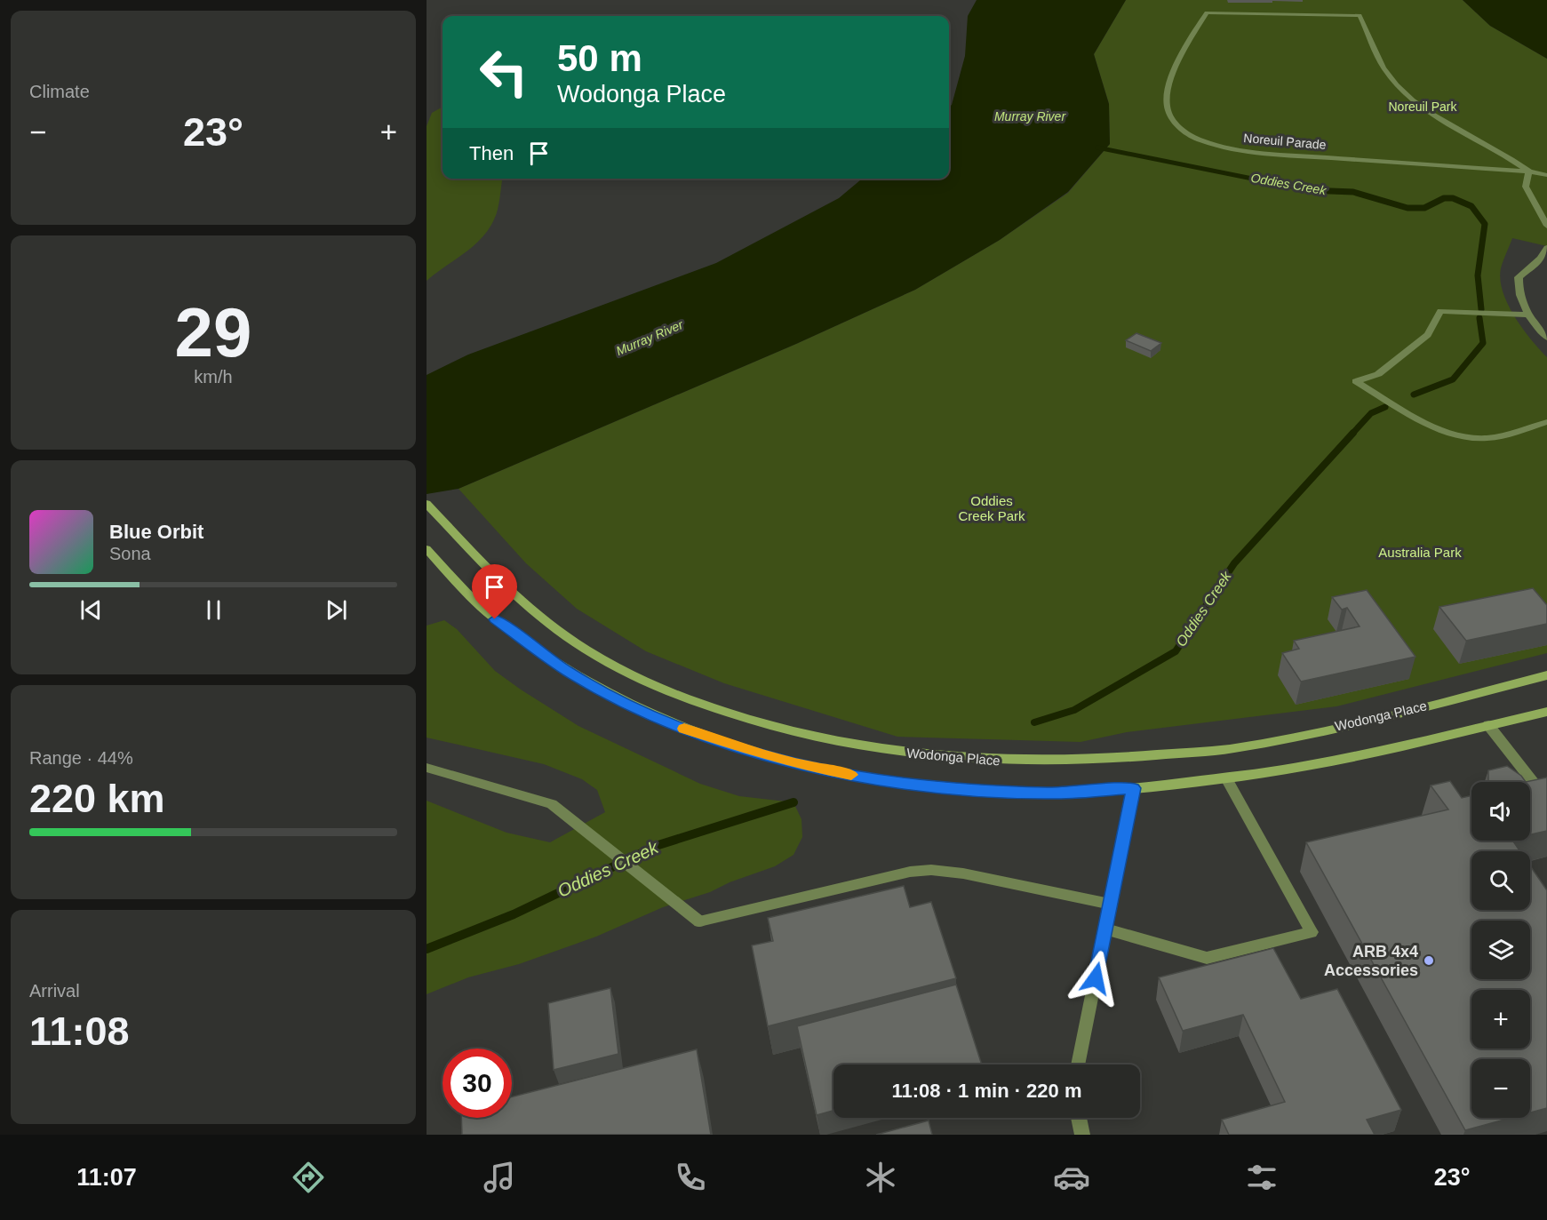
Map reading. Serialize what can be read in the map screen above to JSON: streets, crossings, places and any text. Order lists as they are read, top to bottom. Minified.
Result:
{"streets":{"main road":["Wodonga Place"],"street":["Noreuil Parade"]},"water":["Murray River","Oddies Creek"],"parks":["Noreuil Park","Oddies Creek Park","Australia Park"],"places":["ARB 4x4 Accessories"],"page":{"tile":["Climate",["29","km/h"],["Range · 44%","220 km"],["Arrival","11:08"]],"turn":["50 m","Wodonga Place"],"heat":["−","23°","+"],"then":"Then","song":["Blue Orbit","Sona"],"map_buttons":["+","−"],"limit":"30","trip":"11:08 · 1 min · 220 m","tabs":["11:07","23°"]}}
